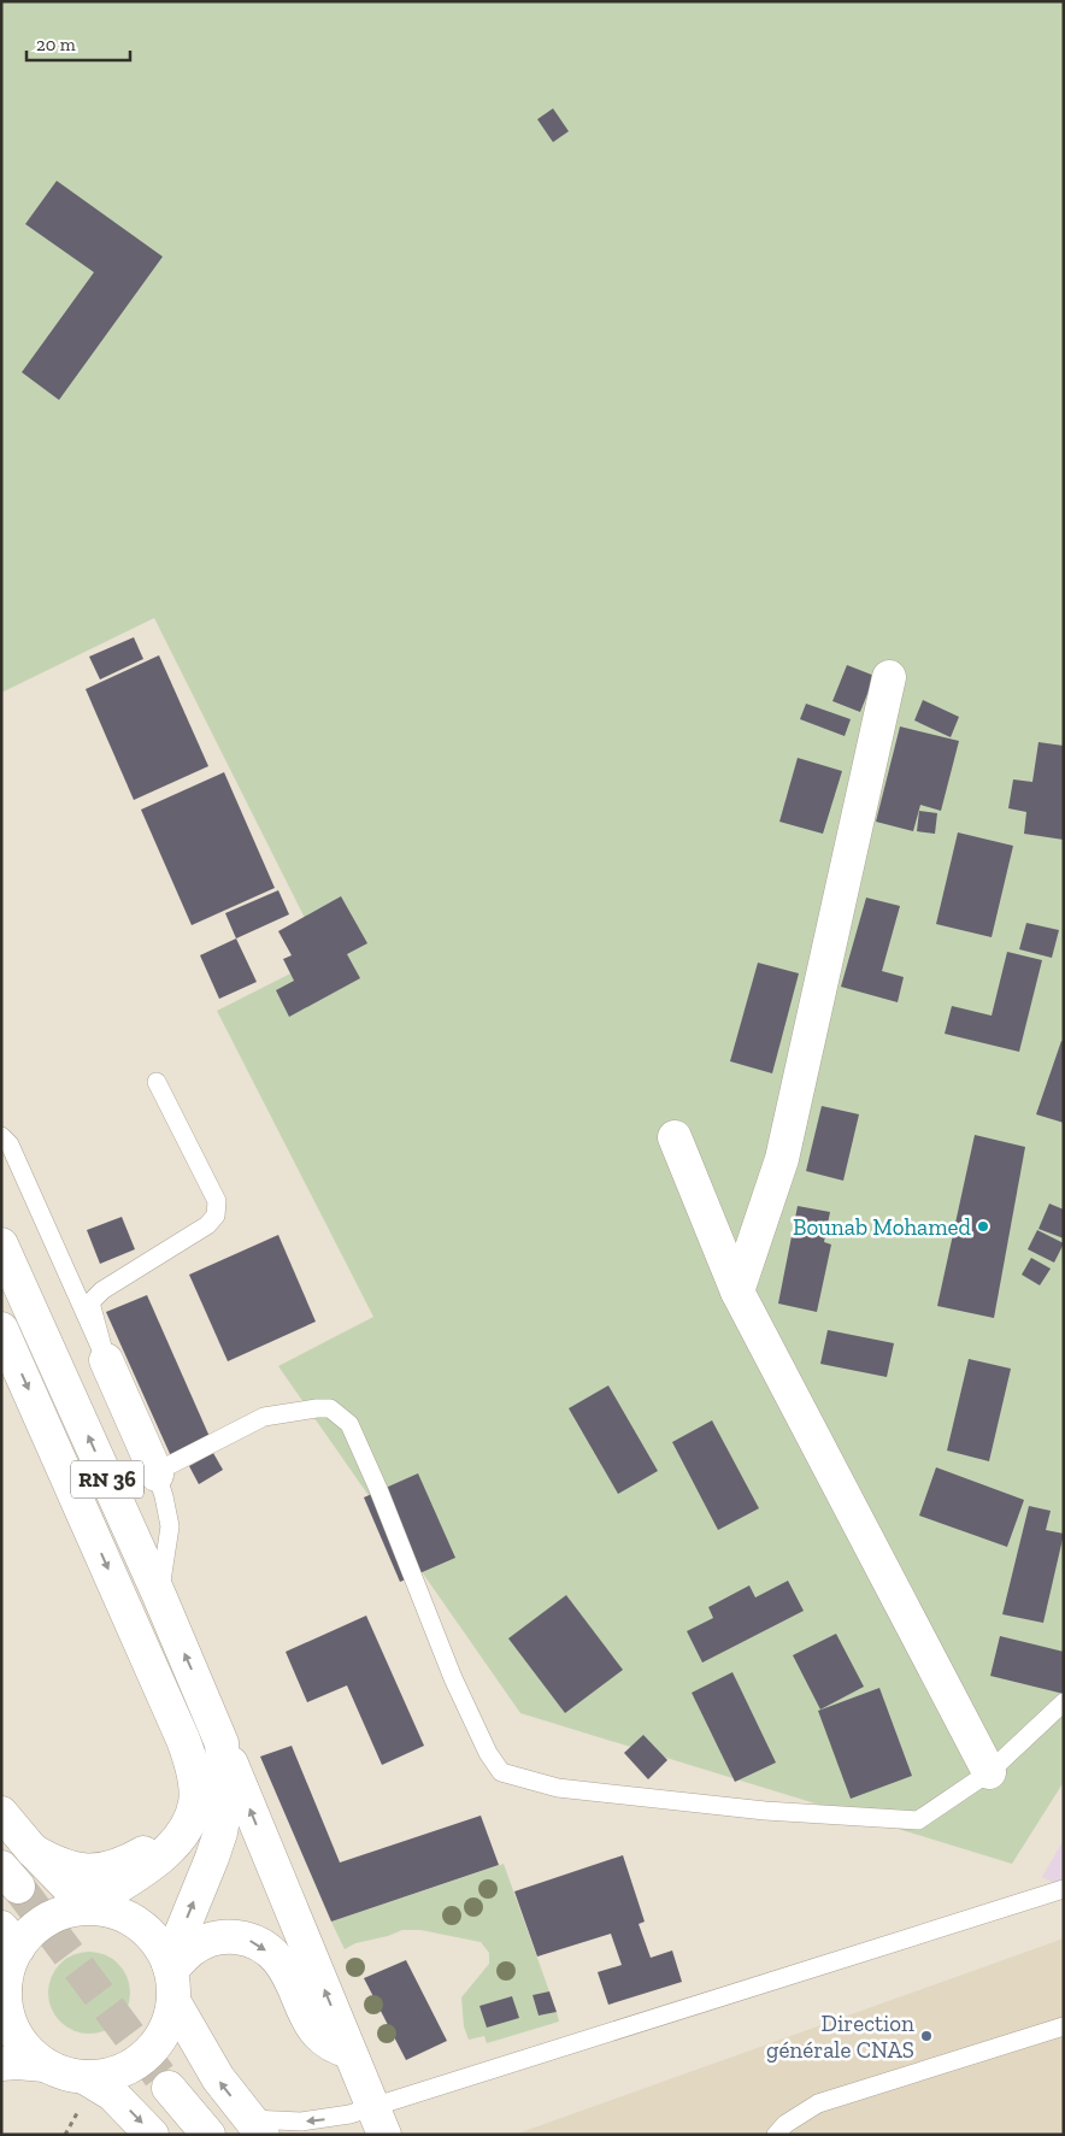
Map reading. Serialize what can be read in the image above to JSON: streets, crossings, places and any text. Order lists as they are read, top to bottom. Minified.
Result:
{"streets":{"main road":["RN 36"]},"places":["Bounab Mohamed","Direction générale CNAS"],"scale_bar":"20 m"}
